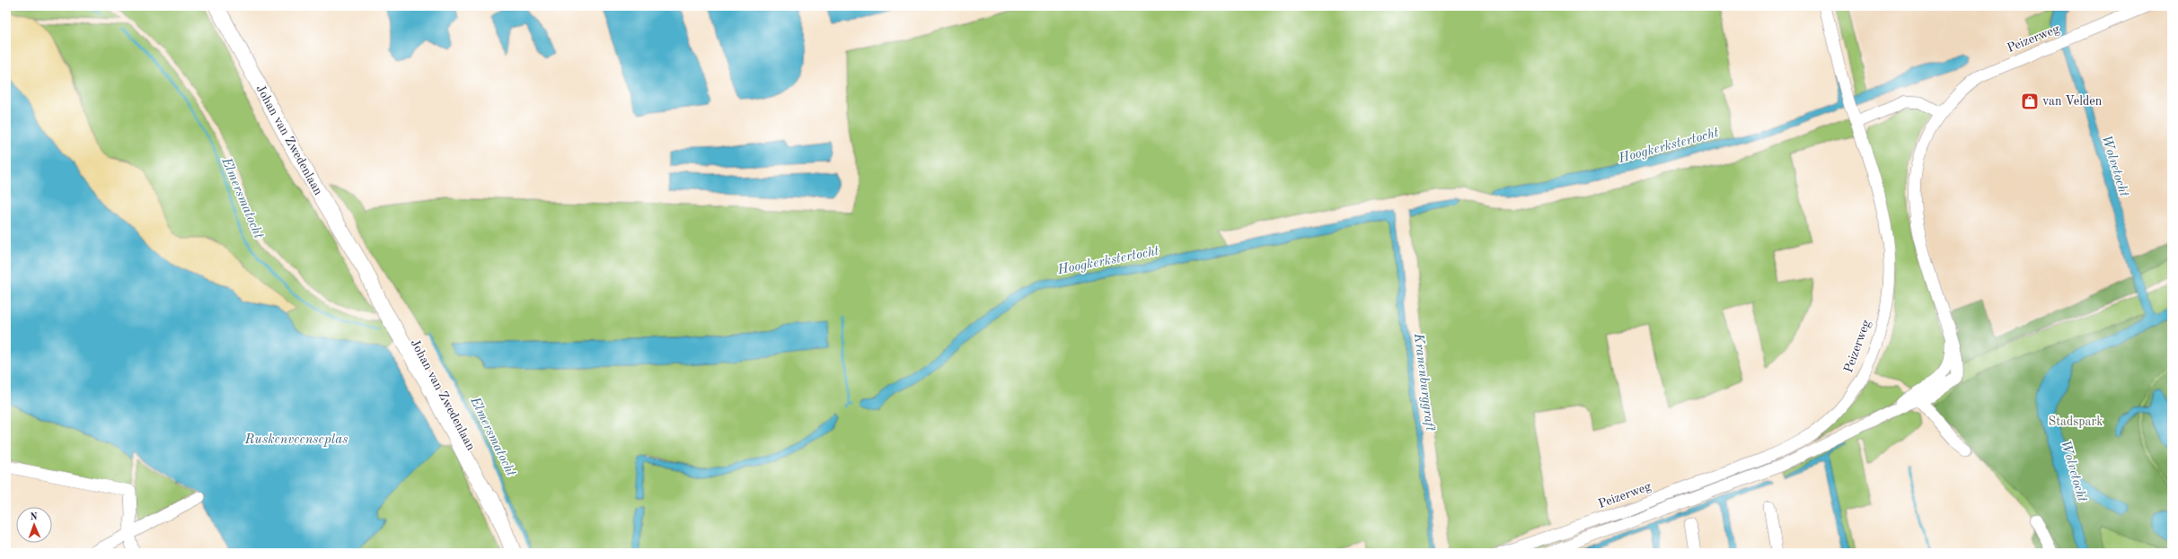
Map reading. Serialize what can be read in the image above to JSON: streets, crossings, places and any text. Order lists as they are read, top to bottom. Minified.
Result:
{"streets":{"main road":["Johan van Zwedenlaan"],"street":["Peizerweg"]},"water":["Hoogkerkstertocht","Wolvetocht","Elmersmatocht","Kranenburggraft","Ruskenveenseplas"],"parks":["Stadspark"],"places":{"shop":["van Velden"]},"north":"top"}
